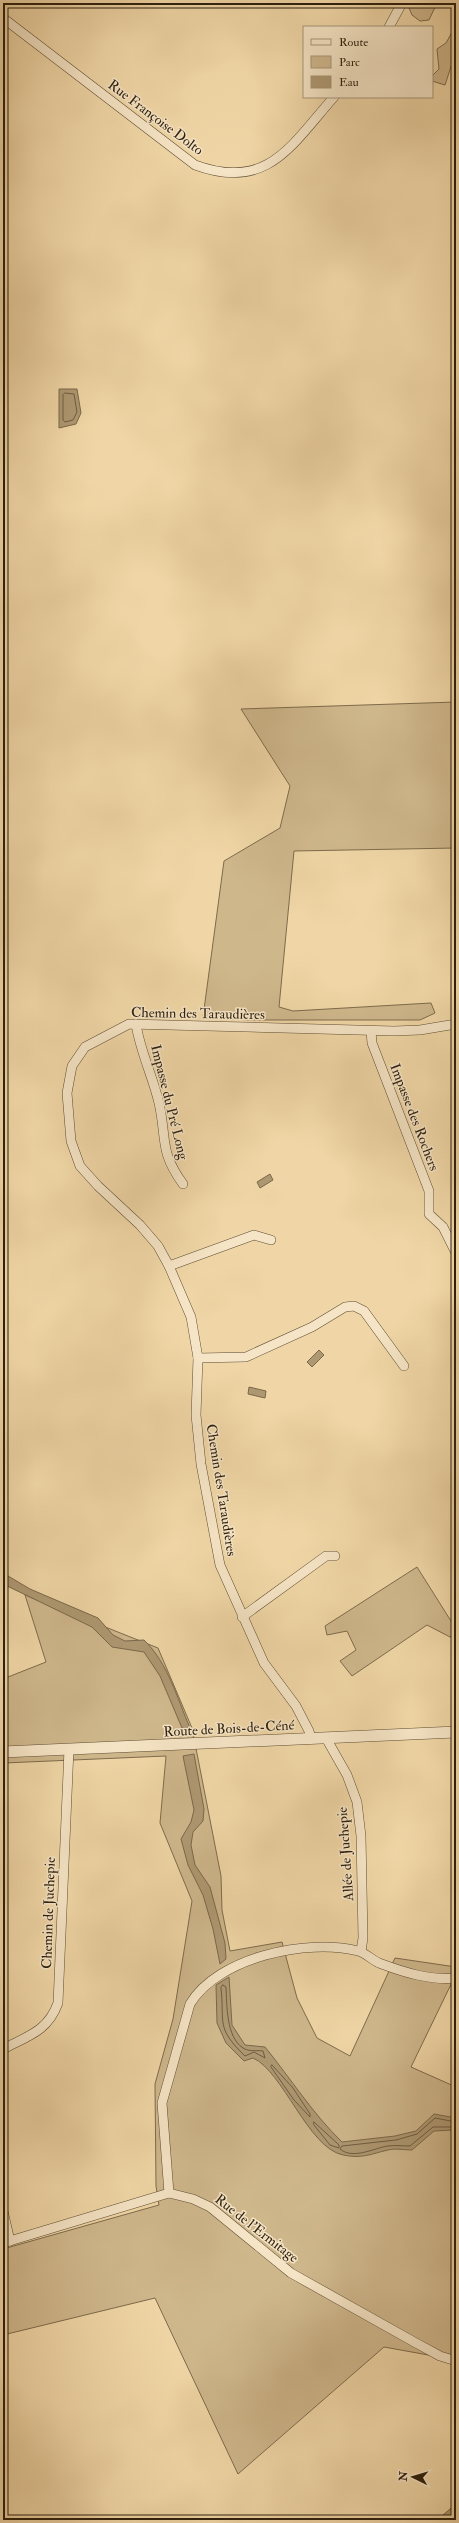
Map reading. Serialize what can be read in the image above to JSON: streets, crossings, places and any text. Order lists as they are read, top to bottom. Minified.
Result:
{"streets":{"street":["Rue Françoise Dolto","Chemin des Taraudières","Impasse du Pré Long","Impasse des Rochers","Route de Bois-de-Céné","Allée de Juchepie","Chemin de Juchepie","Rue de l'Ermitage"]},"crossings":[["Chemin des Taraudières","Impasse du Pré Long"],["Chemin des Taraudières","Impasse des Rochers"],["Chemin des Taraudières","Route de Bois-de-Céné"],["Route de Bois-de-Céné","Allée de Juchepie"],["Route de Bois-de-Céné","Chemin de Juchepie"]],"legend":["Route","Parc","Eau"],"north":"left"}
